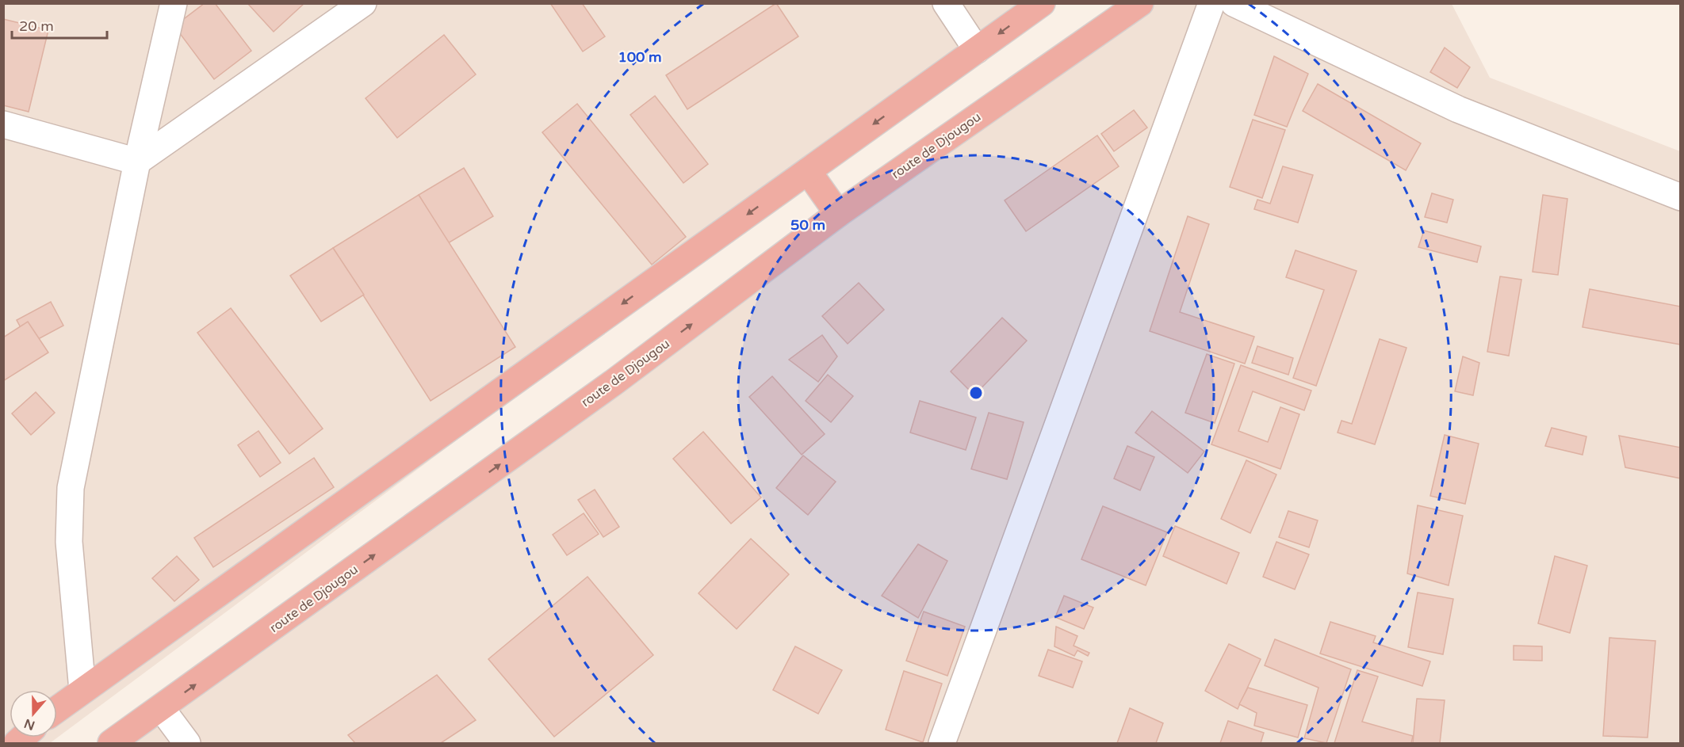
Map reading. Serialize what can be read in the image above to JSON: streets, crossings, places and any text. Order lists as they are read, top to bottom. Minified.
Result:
{"streets":{"highway":["route de Djougou"]},"scale_bar":"20 m","north":"bottom","rings":["100 m","50 m"]}
